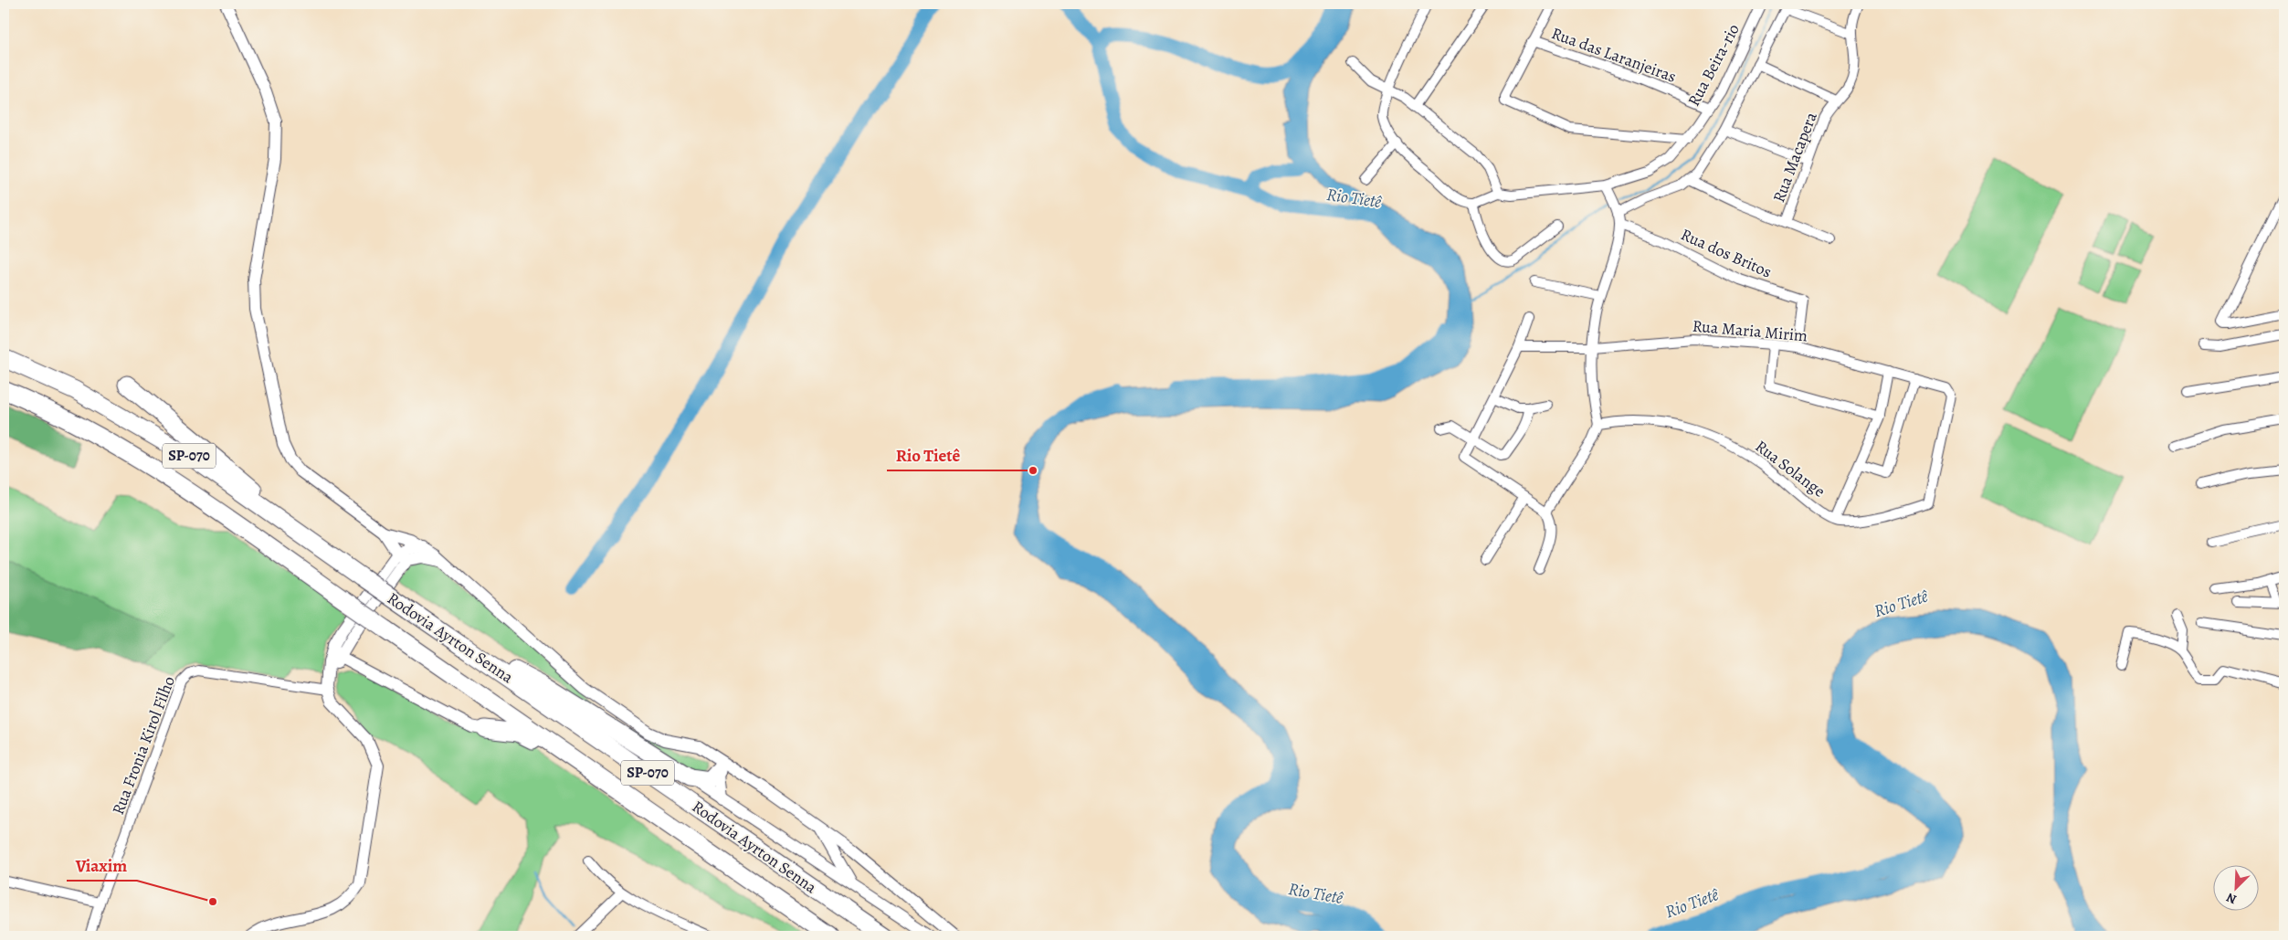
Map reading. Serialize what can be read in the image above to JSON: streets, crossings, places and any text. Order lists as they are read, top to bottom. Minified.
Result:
{"streets":{"highway":["SP-070","Rodovia Ayrton Senna"],"street":["Rua das Laranjeiras","Rua Beira-rio","Rua Macapera","Rua dos Britos","Rua Maria Mirim","Rua Solange","Rua Fronia Kirol Filho"]},"crossings":[["Rua das Laranjeiras","Rua Beira-rio"],["Rua dos Britos","Rua Maria Mirim"],["Rua Maria Mirim","Rua Solange"]],"water":["Rio Tietê"],"places":["Rio Tietê","Viaxim"],"north":"bottom left"}
